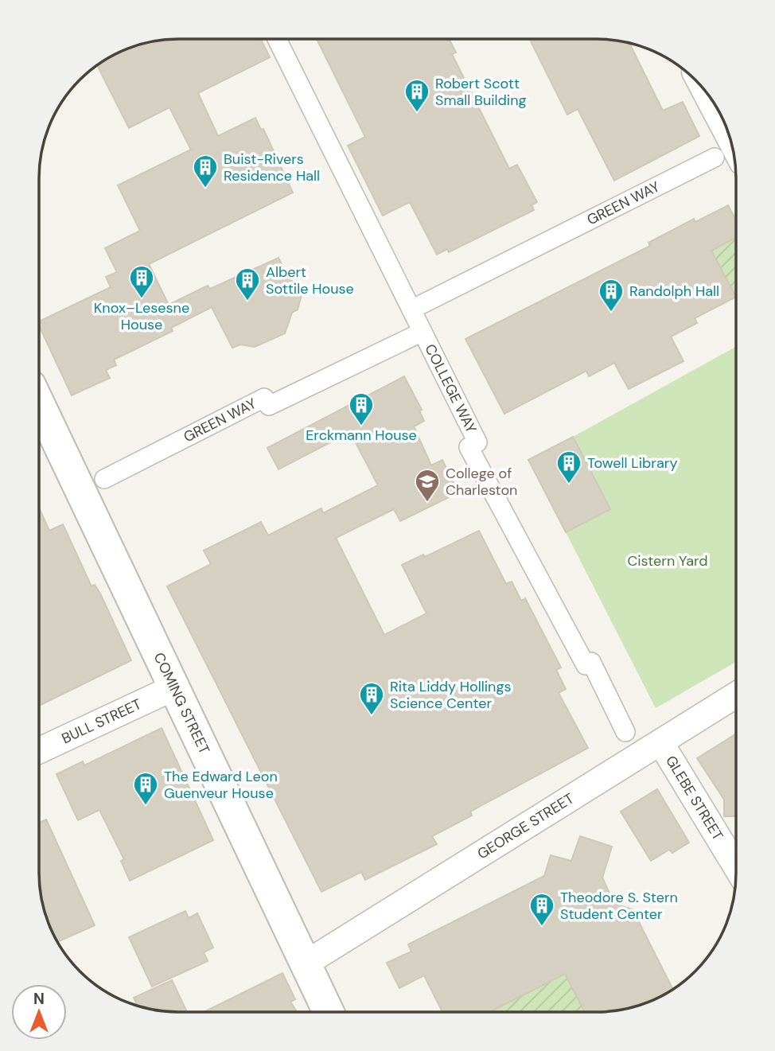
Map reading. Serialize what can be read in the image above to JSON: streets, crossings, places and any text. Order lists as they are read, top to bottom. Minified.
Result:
{"streets":{"street":["GREEN WAY","COLLEGE WAY","COMING STREET","BULL STREET","GLEBE STREET","GEORGE STREET"]},"crossings":[["GREEN WAY","COLLEGE WAY"],["COMING STREET","BULL STREET"],["COMING STREET","GEORGE STREET"],["GLEBE STREET","GEORGE STREET"]],"parks":["Cistern Yard"],"places":{"building":["Robert Scott Small Building","Buist-Rivers Residence Hall","Knox–Lesesne House","Albert Sottile House","Randolph Hall","Erckmann House","Towell Library","Rita Liddy Hollings Science Center","The Edward Leon Guenveur House","Theodore S. Stern Student Center"],"school or university":["College of Charleston"]},"north":"top"}
